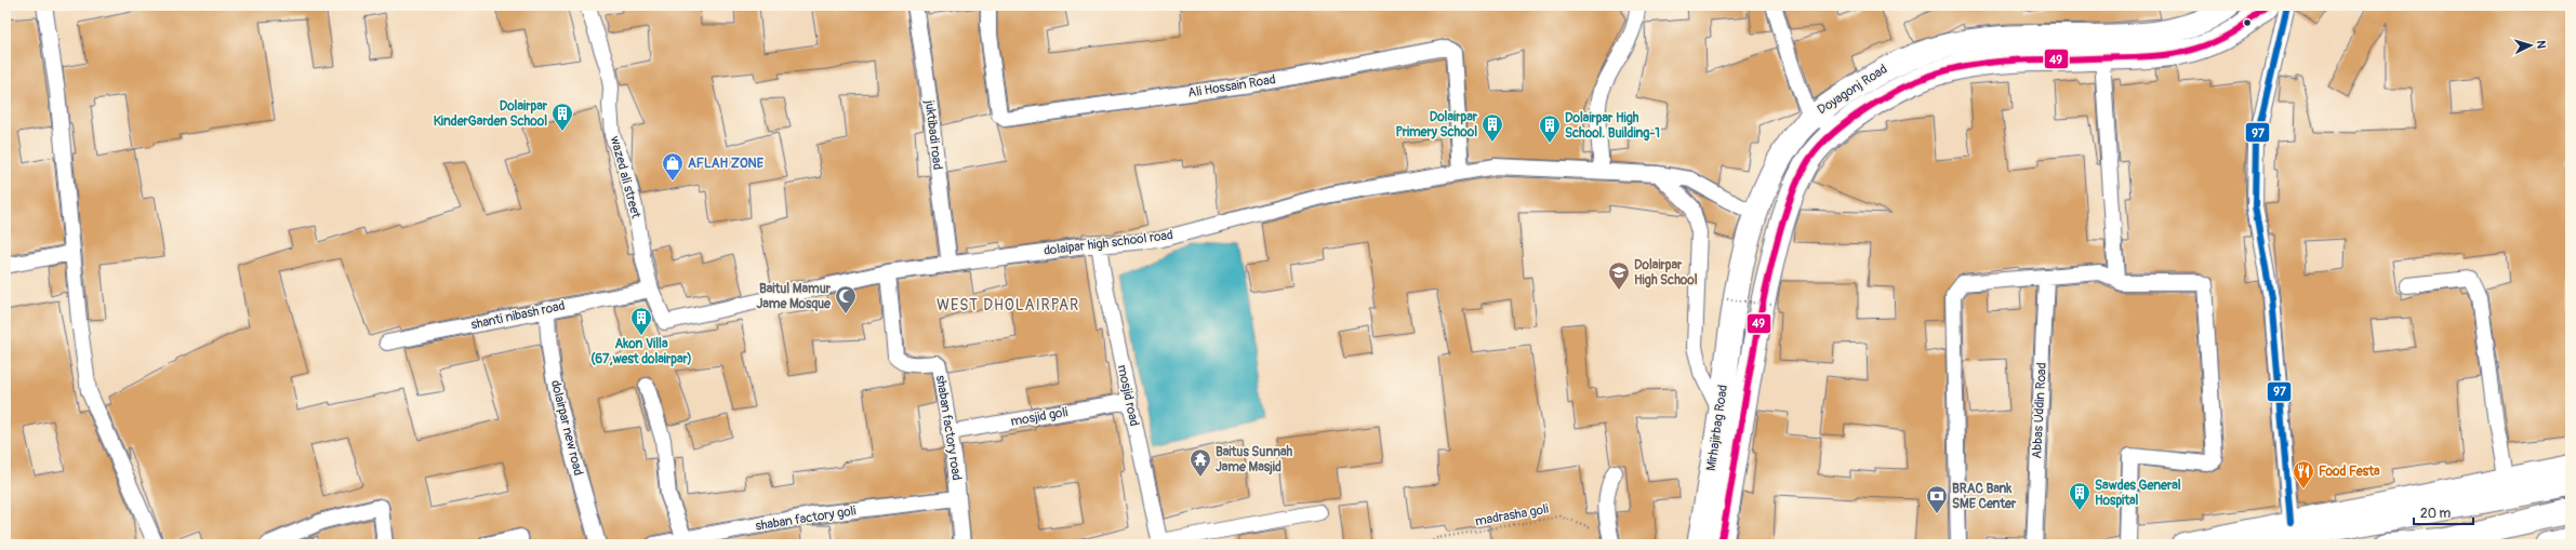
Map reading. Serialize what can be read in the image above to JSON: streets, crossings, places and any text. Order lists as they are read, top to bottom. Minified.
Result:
{"streets":{"main road":["Doyagonj Road","Mirhajirbag Road"],"street":["Ali Hossain Road","juktibadi road","wazed ali street","dolaipar high school road","shanti nibash road","mosjid road","Abbas Uddin Road","mosjid goli","dolairpar new road","shaban factory road","shaban factory goli"],"path":["madrasha goli"]},"crossings":[["Ali Hossain Road","dolaipar high school road"],["Doyagonj Road","dolaipar high school road"],["Doyagonj Road","Mirhajirbag Road"],["juktibadi road","dolaipar high school road"],["wazed ali street","dolaipar high school road"],["wazed ali street","shanti nibash road"],["dolaipar high school road","mosjid road"],["dolaipar high school road","shaban factory road"],["shanti nibash road","dolairpar new road"],["mosjid road","mosjid goli"],["mosjid goli","shaban factory road"],["shaban factory road","shaban factory goli"]],"districts":["WEST DHOLAIRPAR"],"places":{"building":["Dolairpar KinderGarden School","Dolairpar Primery School","Dolairpar High School. Building-1","Akon Villa (67,west dolairpar)","Sawdes General Hospital"],"shop":["AFLAH ZONE"],"school or university":["Dolairpar High School"],"mosque":["Baitul Mamur Jame Mosque"],"temple":["Baitus Sunnah Jame Masjid"],"restaurant":["Food Festa"],"bank":["BRAC Bank SME Center"]},"lines":["transit line 97","transit line 49"],"scale_bar":"20 m","north":"right"}
